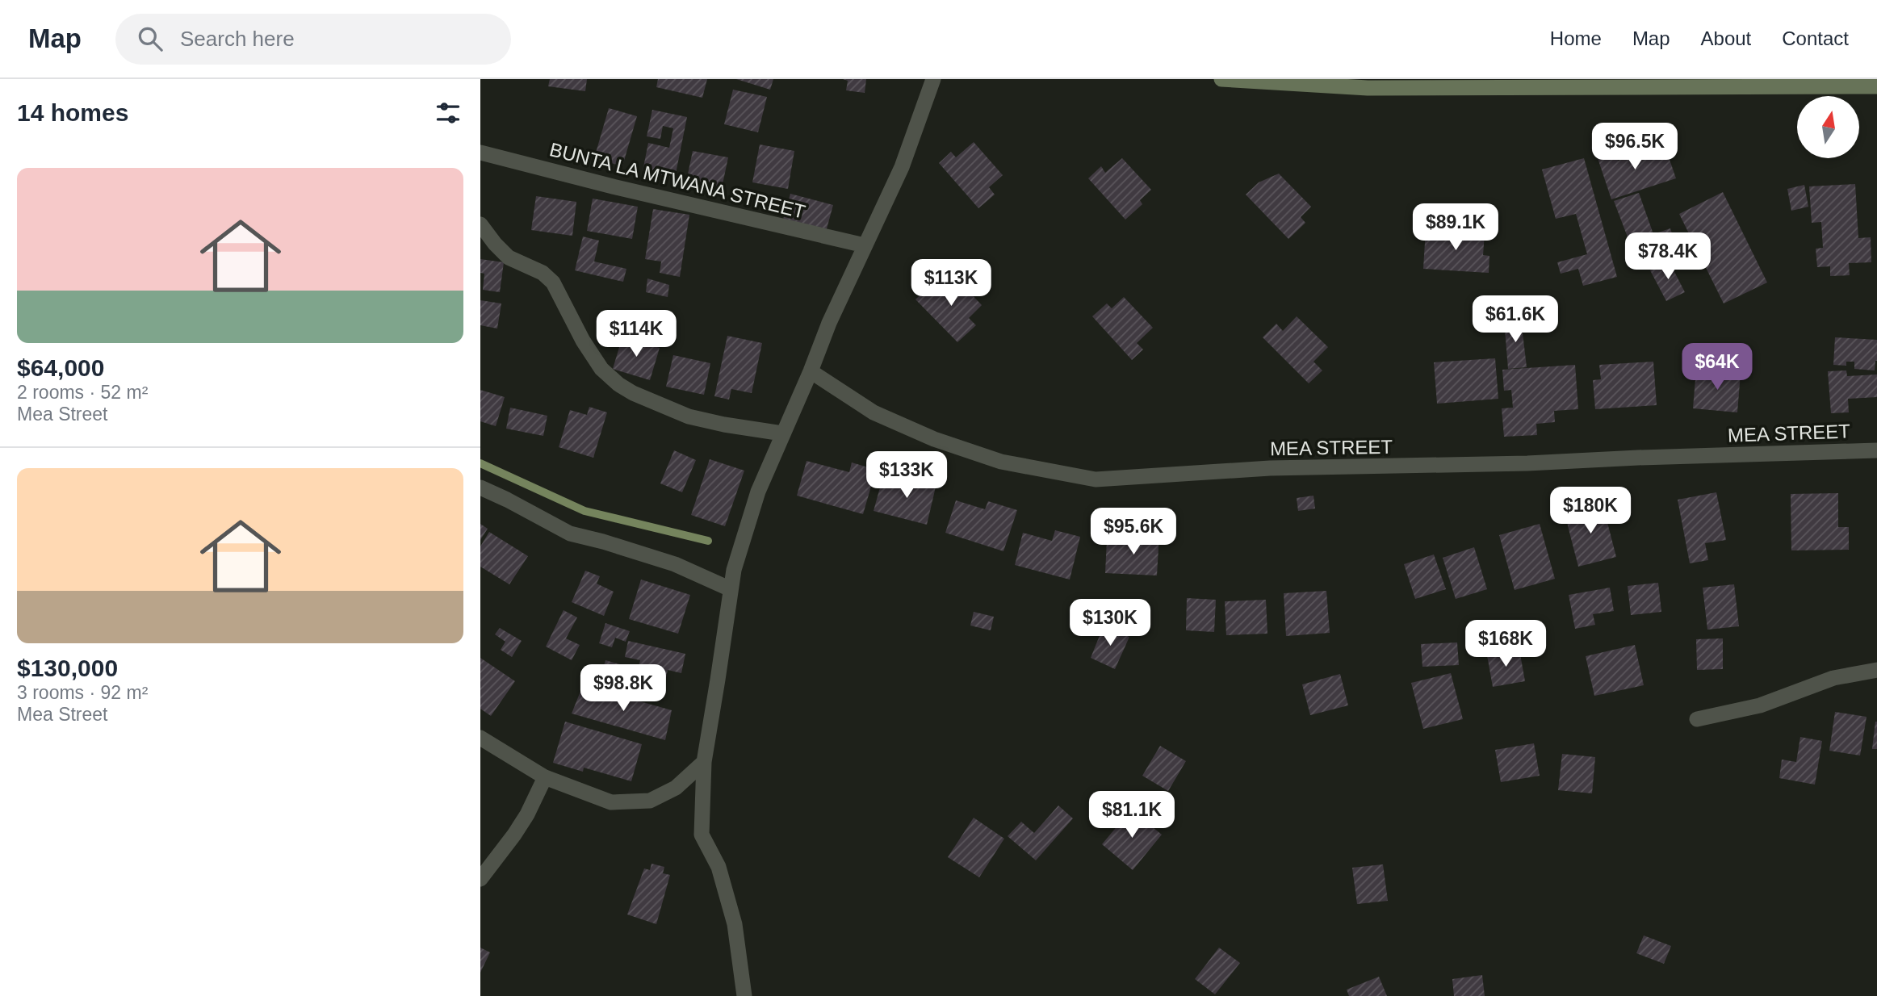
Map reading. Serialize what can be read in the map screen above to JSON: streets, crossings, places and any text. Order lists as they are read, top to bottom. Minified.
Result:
{"streets":{"street":["BUNTA LA MTWANA STREET","MEA STREET"]},"north":"top","page":{"header":"Map","search":"Search here","nav":["Home","Map","About","Contact"],"heading":"14 homes","price":["$96.5K","$89.1K","$78.4K","$113K","$61.6K","$114K","$64K","$133K","$180K","$95.6K","$130K","$168K","$98.8K","$81.1K"],"list":[{"name":"$64,000","note":"2 rooms · 52 m² · Mea Street"},{"name":"$130,000","note":"3 rooms · 92 m² · Mea Street"}]}}
